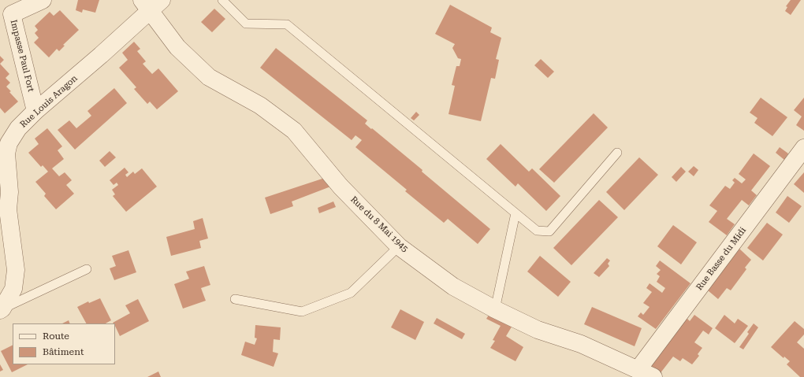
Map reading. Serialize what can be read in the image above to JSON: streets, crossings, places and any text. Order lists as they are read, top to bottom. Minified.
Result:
{"streets":{"street":["Impasse Paul Fort","Rue Louis Aragon","Rue du 8 Mai 1945","Rue Basse du Midi"]},"crossings":[["Impasse Paul Fort","Rue Louis Aragon"],["Rue Louis Aragon","Rue du 8 Mai 1945"],["Rue du 8 Mai 1945","Rue Basse du Midi"]],"legend":["Route","Bâtiment"]}
